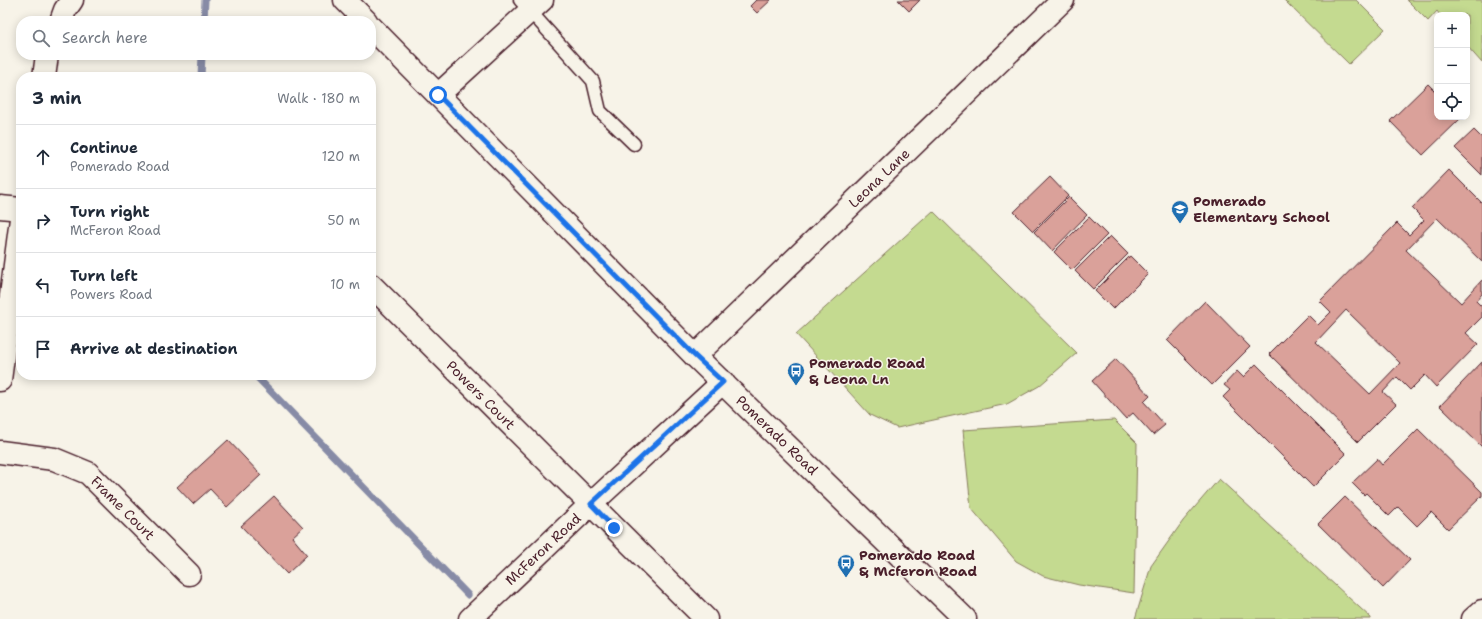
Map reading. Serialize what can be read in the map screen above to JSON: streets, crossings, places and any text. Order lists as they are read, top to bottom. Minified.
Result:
{"streets":{"street":["Leona Lane","Powers Court","Pomerado Road","Frame Court","McFeron Road"]},"crossings":[["Leona Lane","Pomerado Road"],["Powers Court","McFeron Road"],["Pomerado Road","McFeron Road"]],"places":{"school or university":["Pomerado Elementary School"],"bus stop":["Pomerado Road & Leona Ln","Pomerado Road & Mcferon Road"]},"page":{"map_buttons":["+","−"],"search":"Search here","heading":["3 min","Walk · 180 m"],"list":[["Continue","Pomerado Road","120 m"],["Turn right","McFeron Road","50 m"],["Turn left","Powers Road","10 m"],"Arrive at destination"]}}
